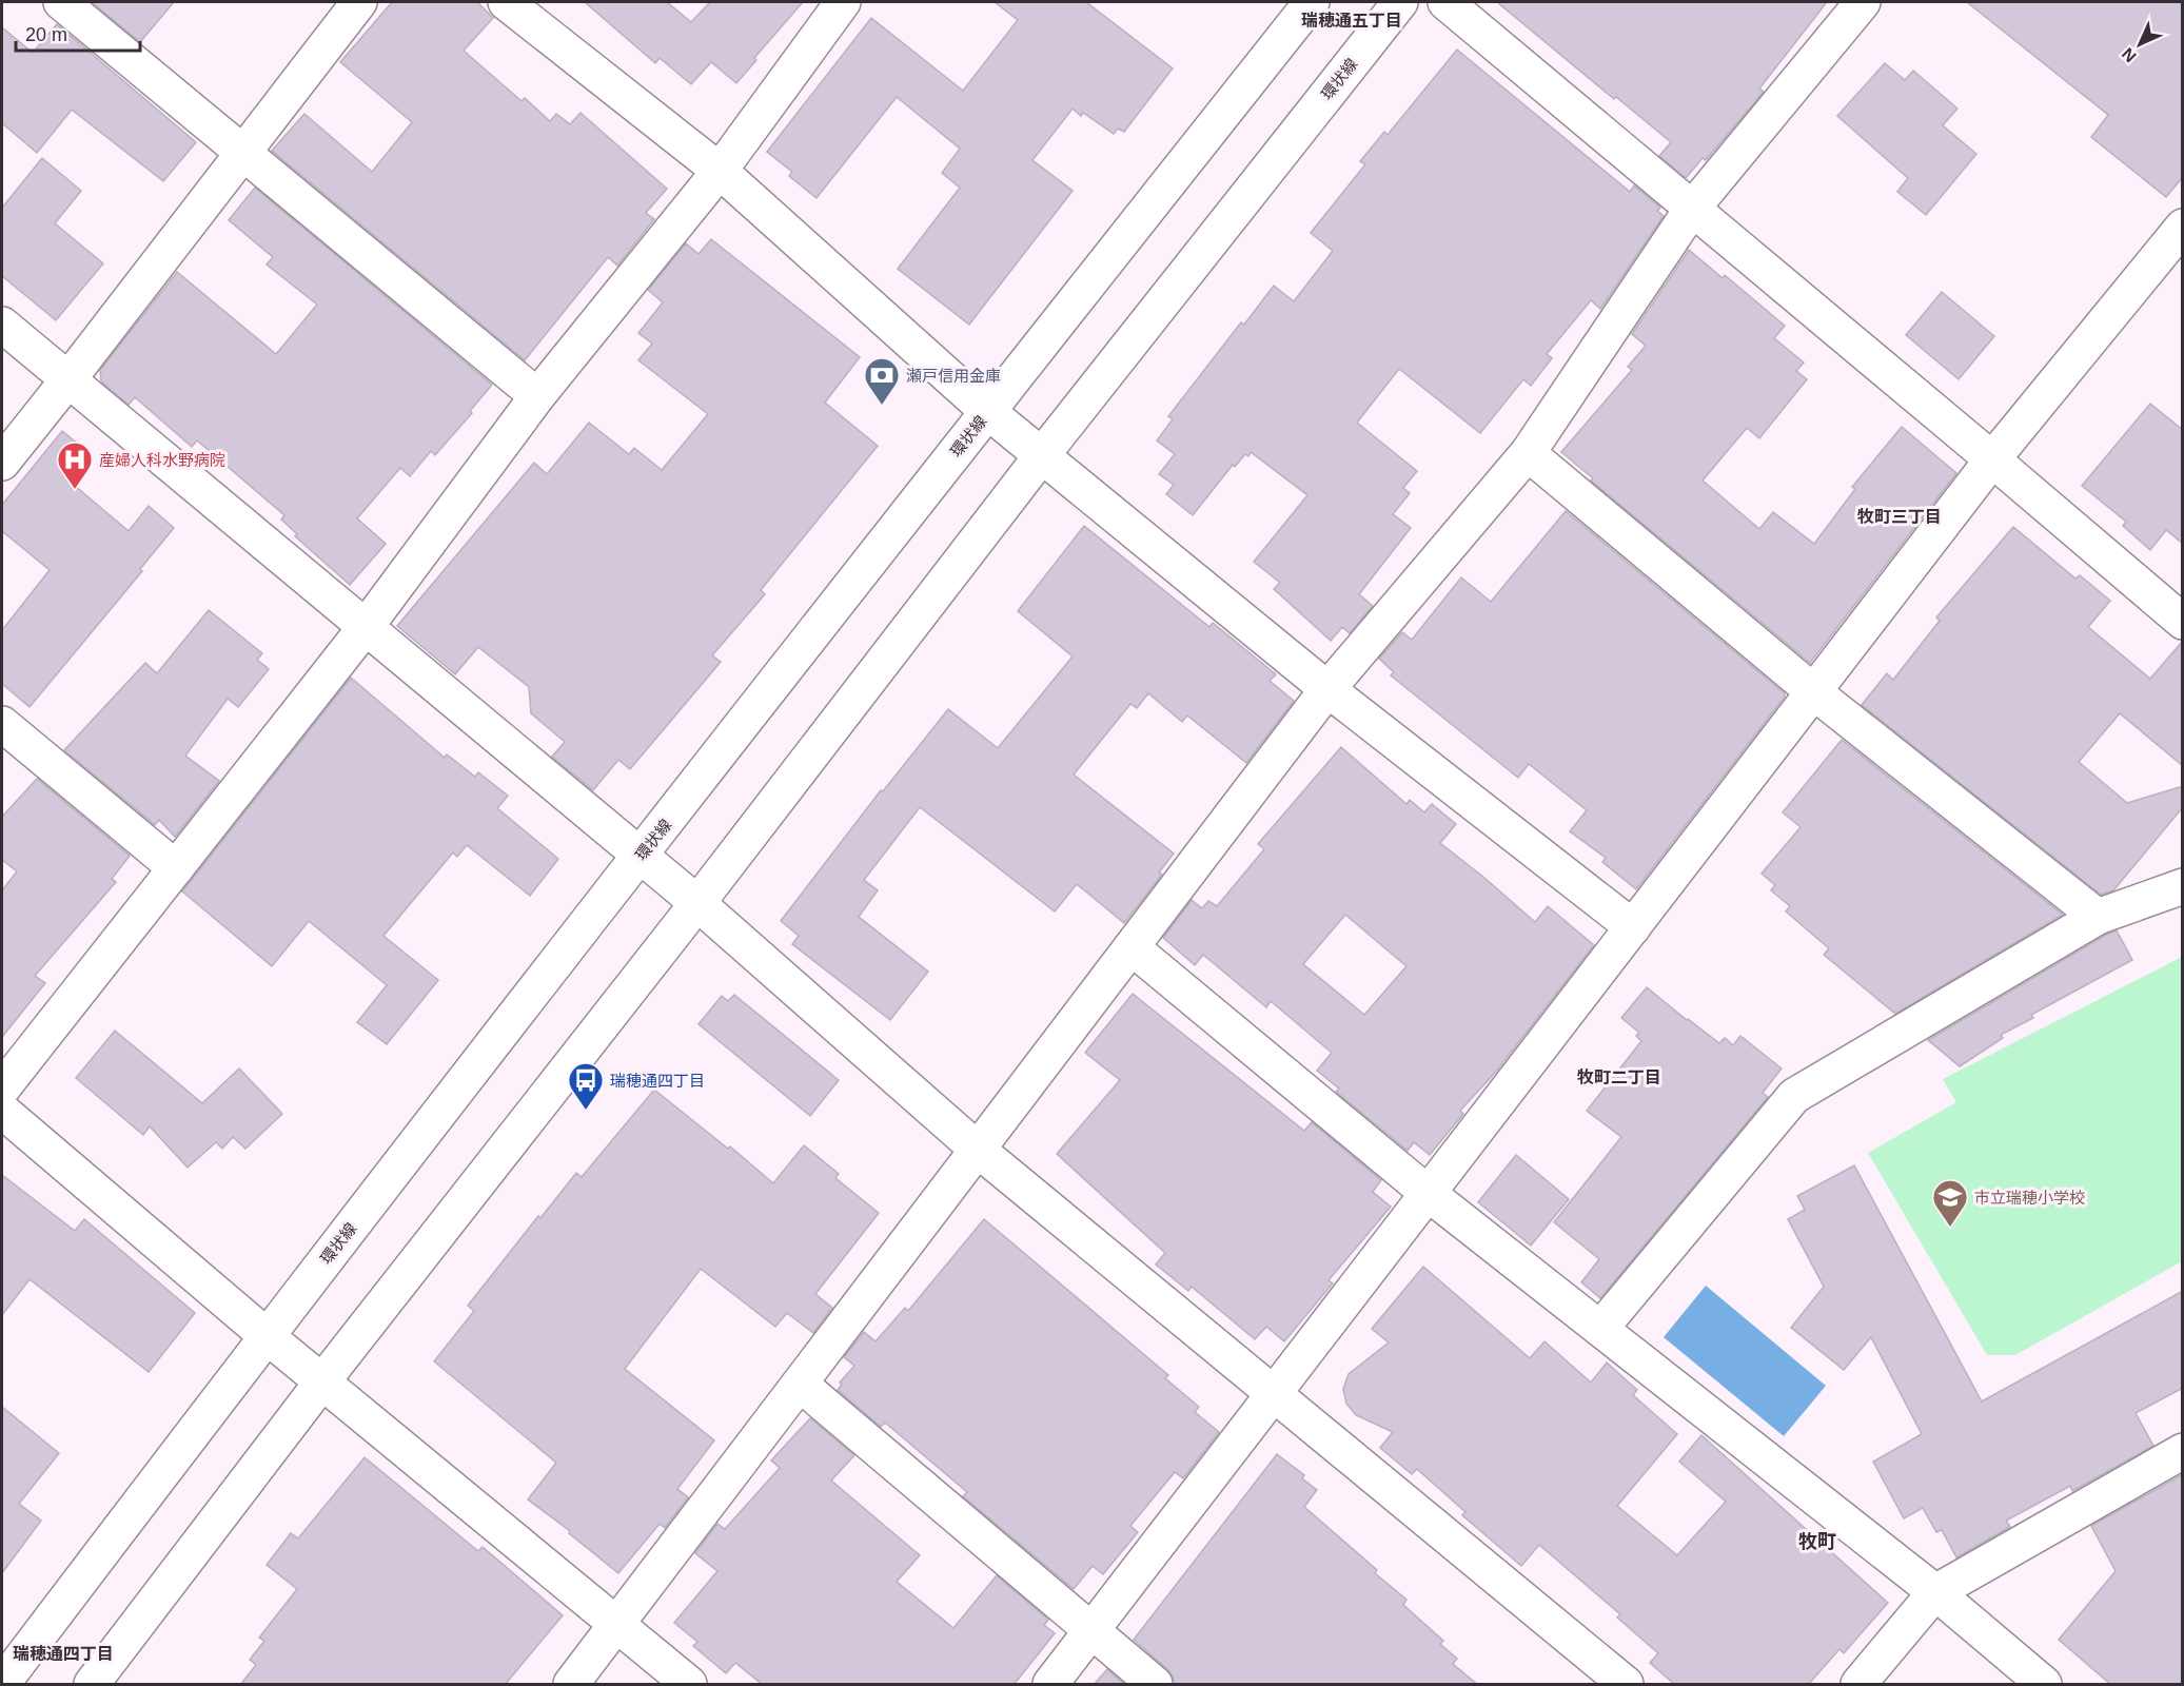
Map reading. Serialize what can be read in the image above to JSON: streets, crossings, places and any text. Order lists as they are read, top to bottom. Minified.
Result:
{"streets":{"street":["環状線"]},"districts":["瑞穂通五丁目","牧町三丁目","牧町二丁目","牧町","瑞穂通四丁目"],"places":{"bank":["瀬戸信用金庫"],"hospital":["産婦人科水野病院"],"bus stop":["瑞穂通四丁目"],"school or university":["市立瑞穂小学校"]},"scale_bar":"20 m","north":"bottom left"}
